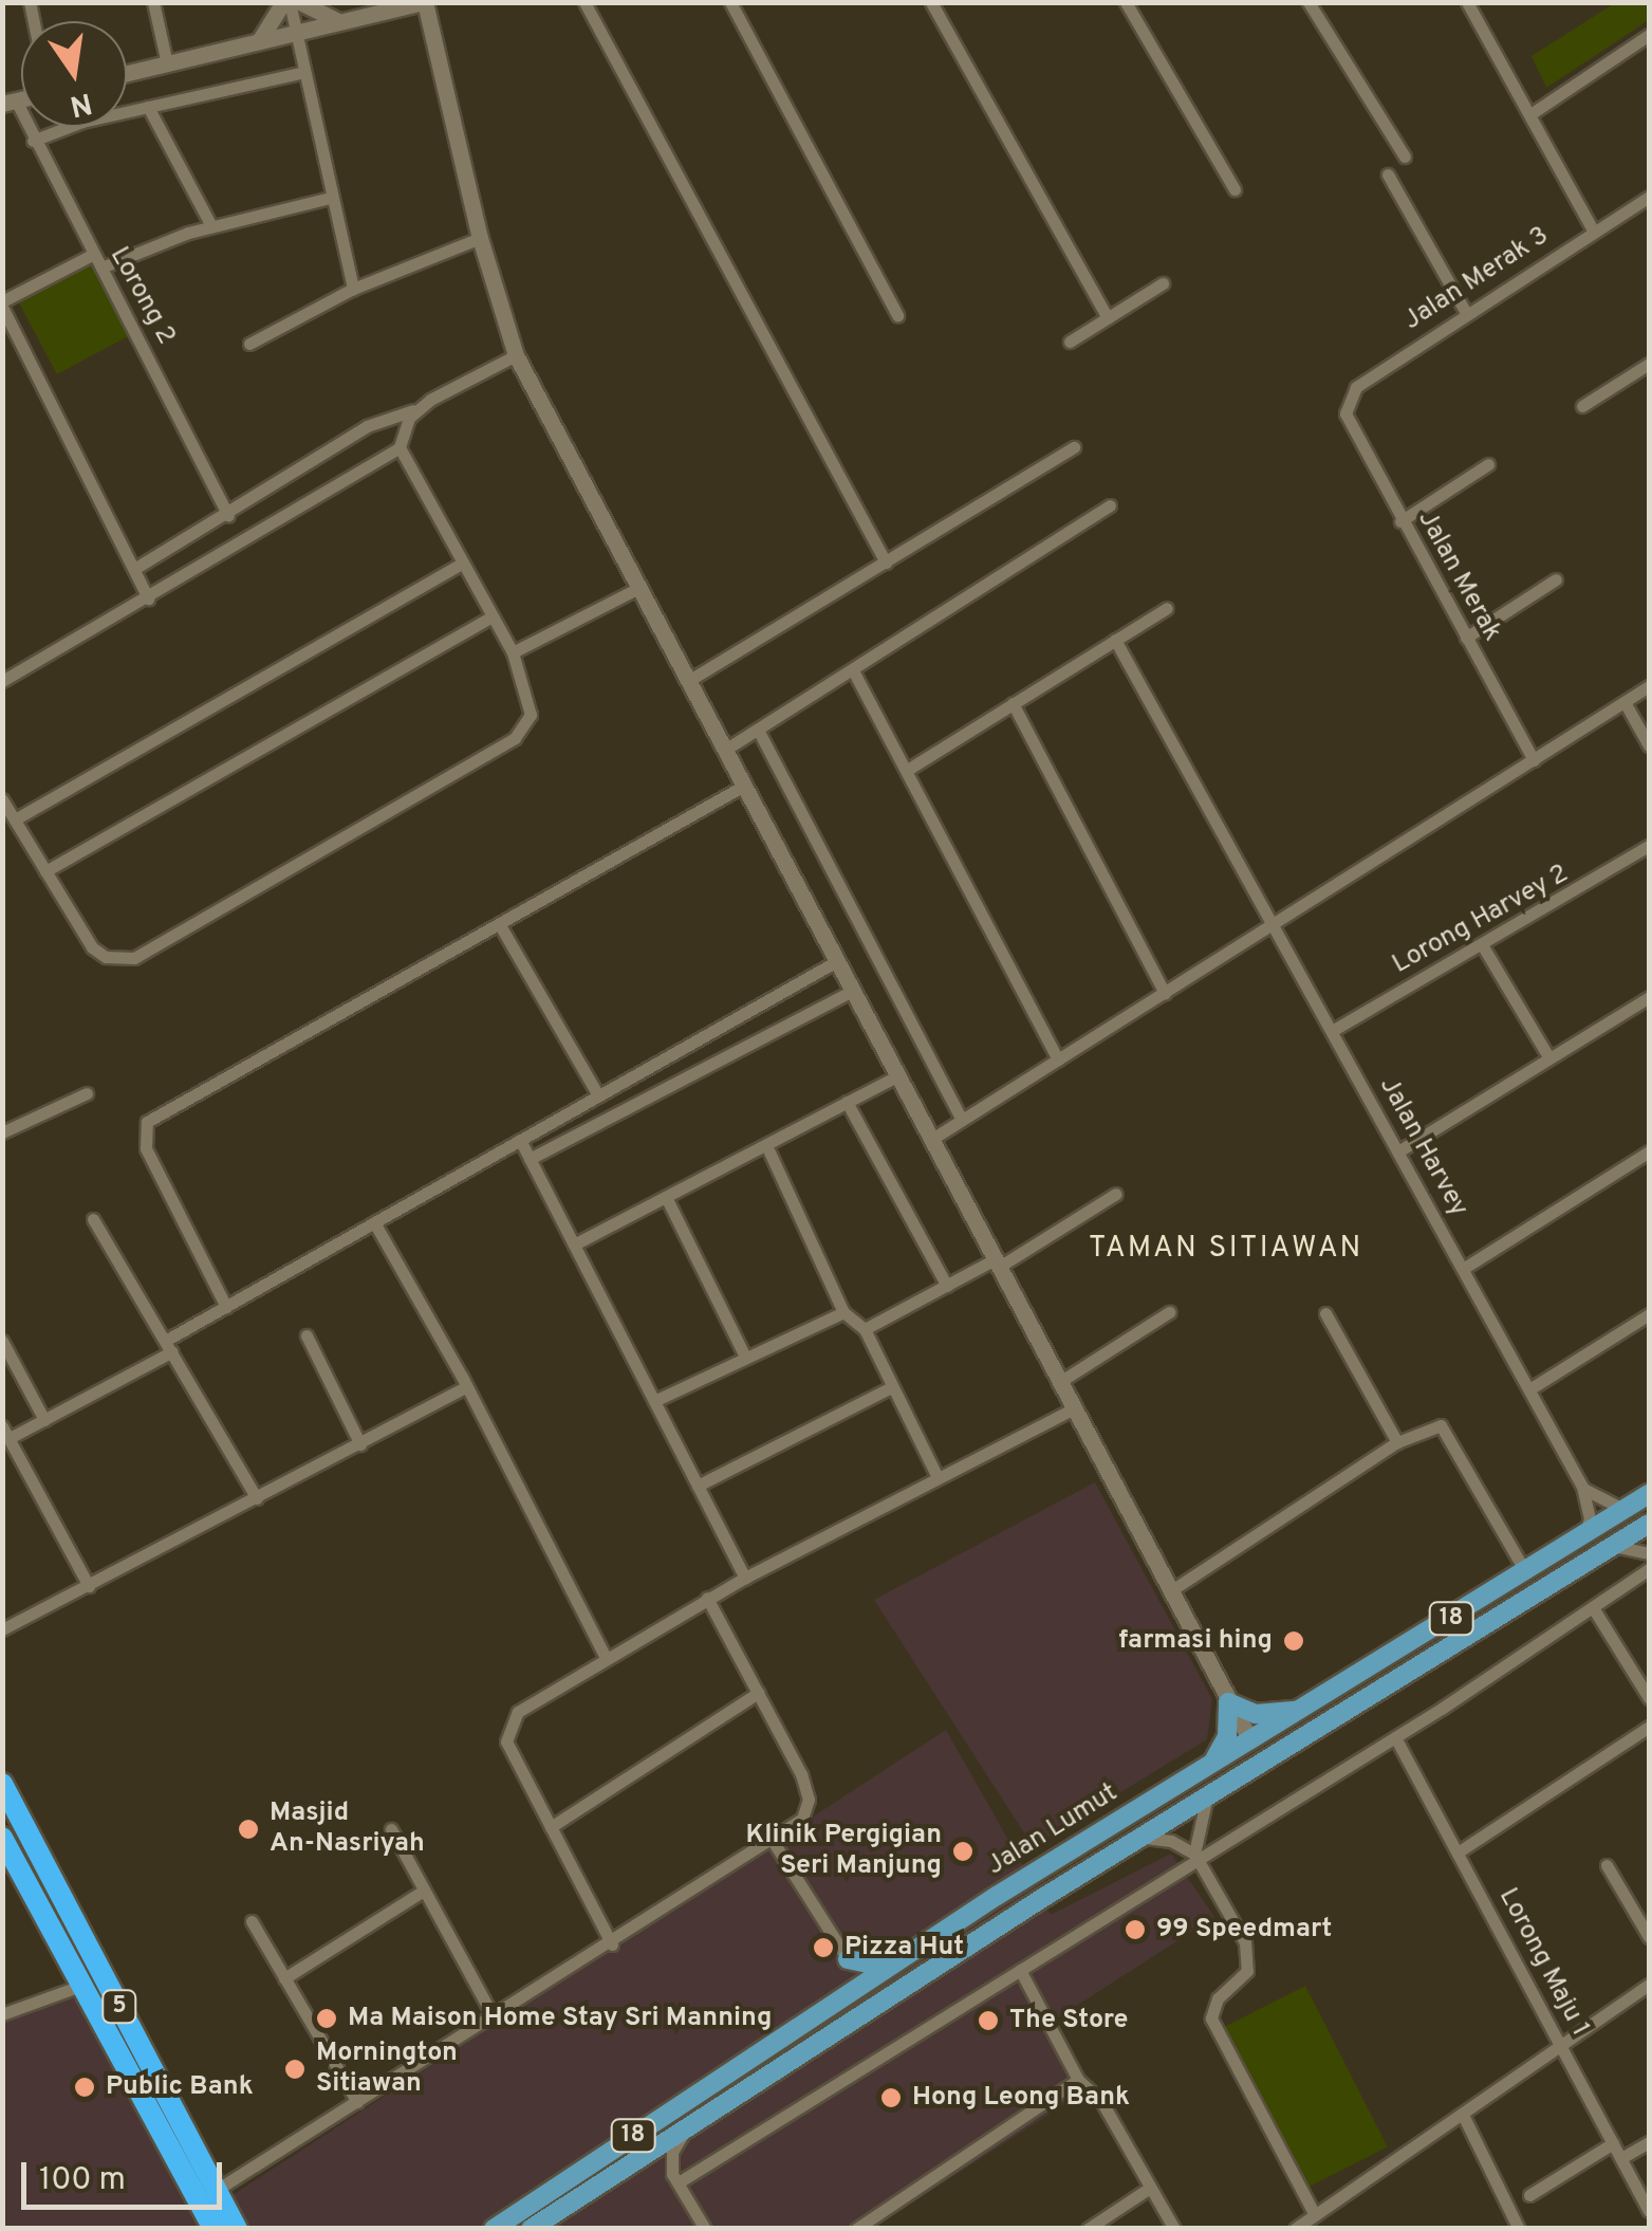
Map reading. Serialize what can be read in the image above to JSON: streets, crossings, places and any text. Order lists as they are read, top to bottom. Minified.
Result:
{"streets":{"highway":["5"],"main road":["18","Jalan Lumut"],"street":["Jalan Merak 3","Lorong 2","Jalan Merak","Lorong Harvey 2","Jalan Harvey","Lorong Maju 1"]},"crossings":[["Jalan Merak 3","Jalan Merak"],["Lorong Harvey 2","Jalan Harvey"]],"districts":["TAMAN SITIAWAN"],"places":["farmasi hing","Masjid An-Nasriyah","Klinik Pergigian Seri Manjung","99 Speedmart","Pizza Hut","Ma Maison Home Stay Sri Manning","The Store","Mornington Sitiawan","Public Bank","Hong Leong Bank"],"scale_bar":"100 m","north":"bottom"}
